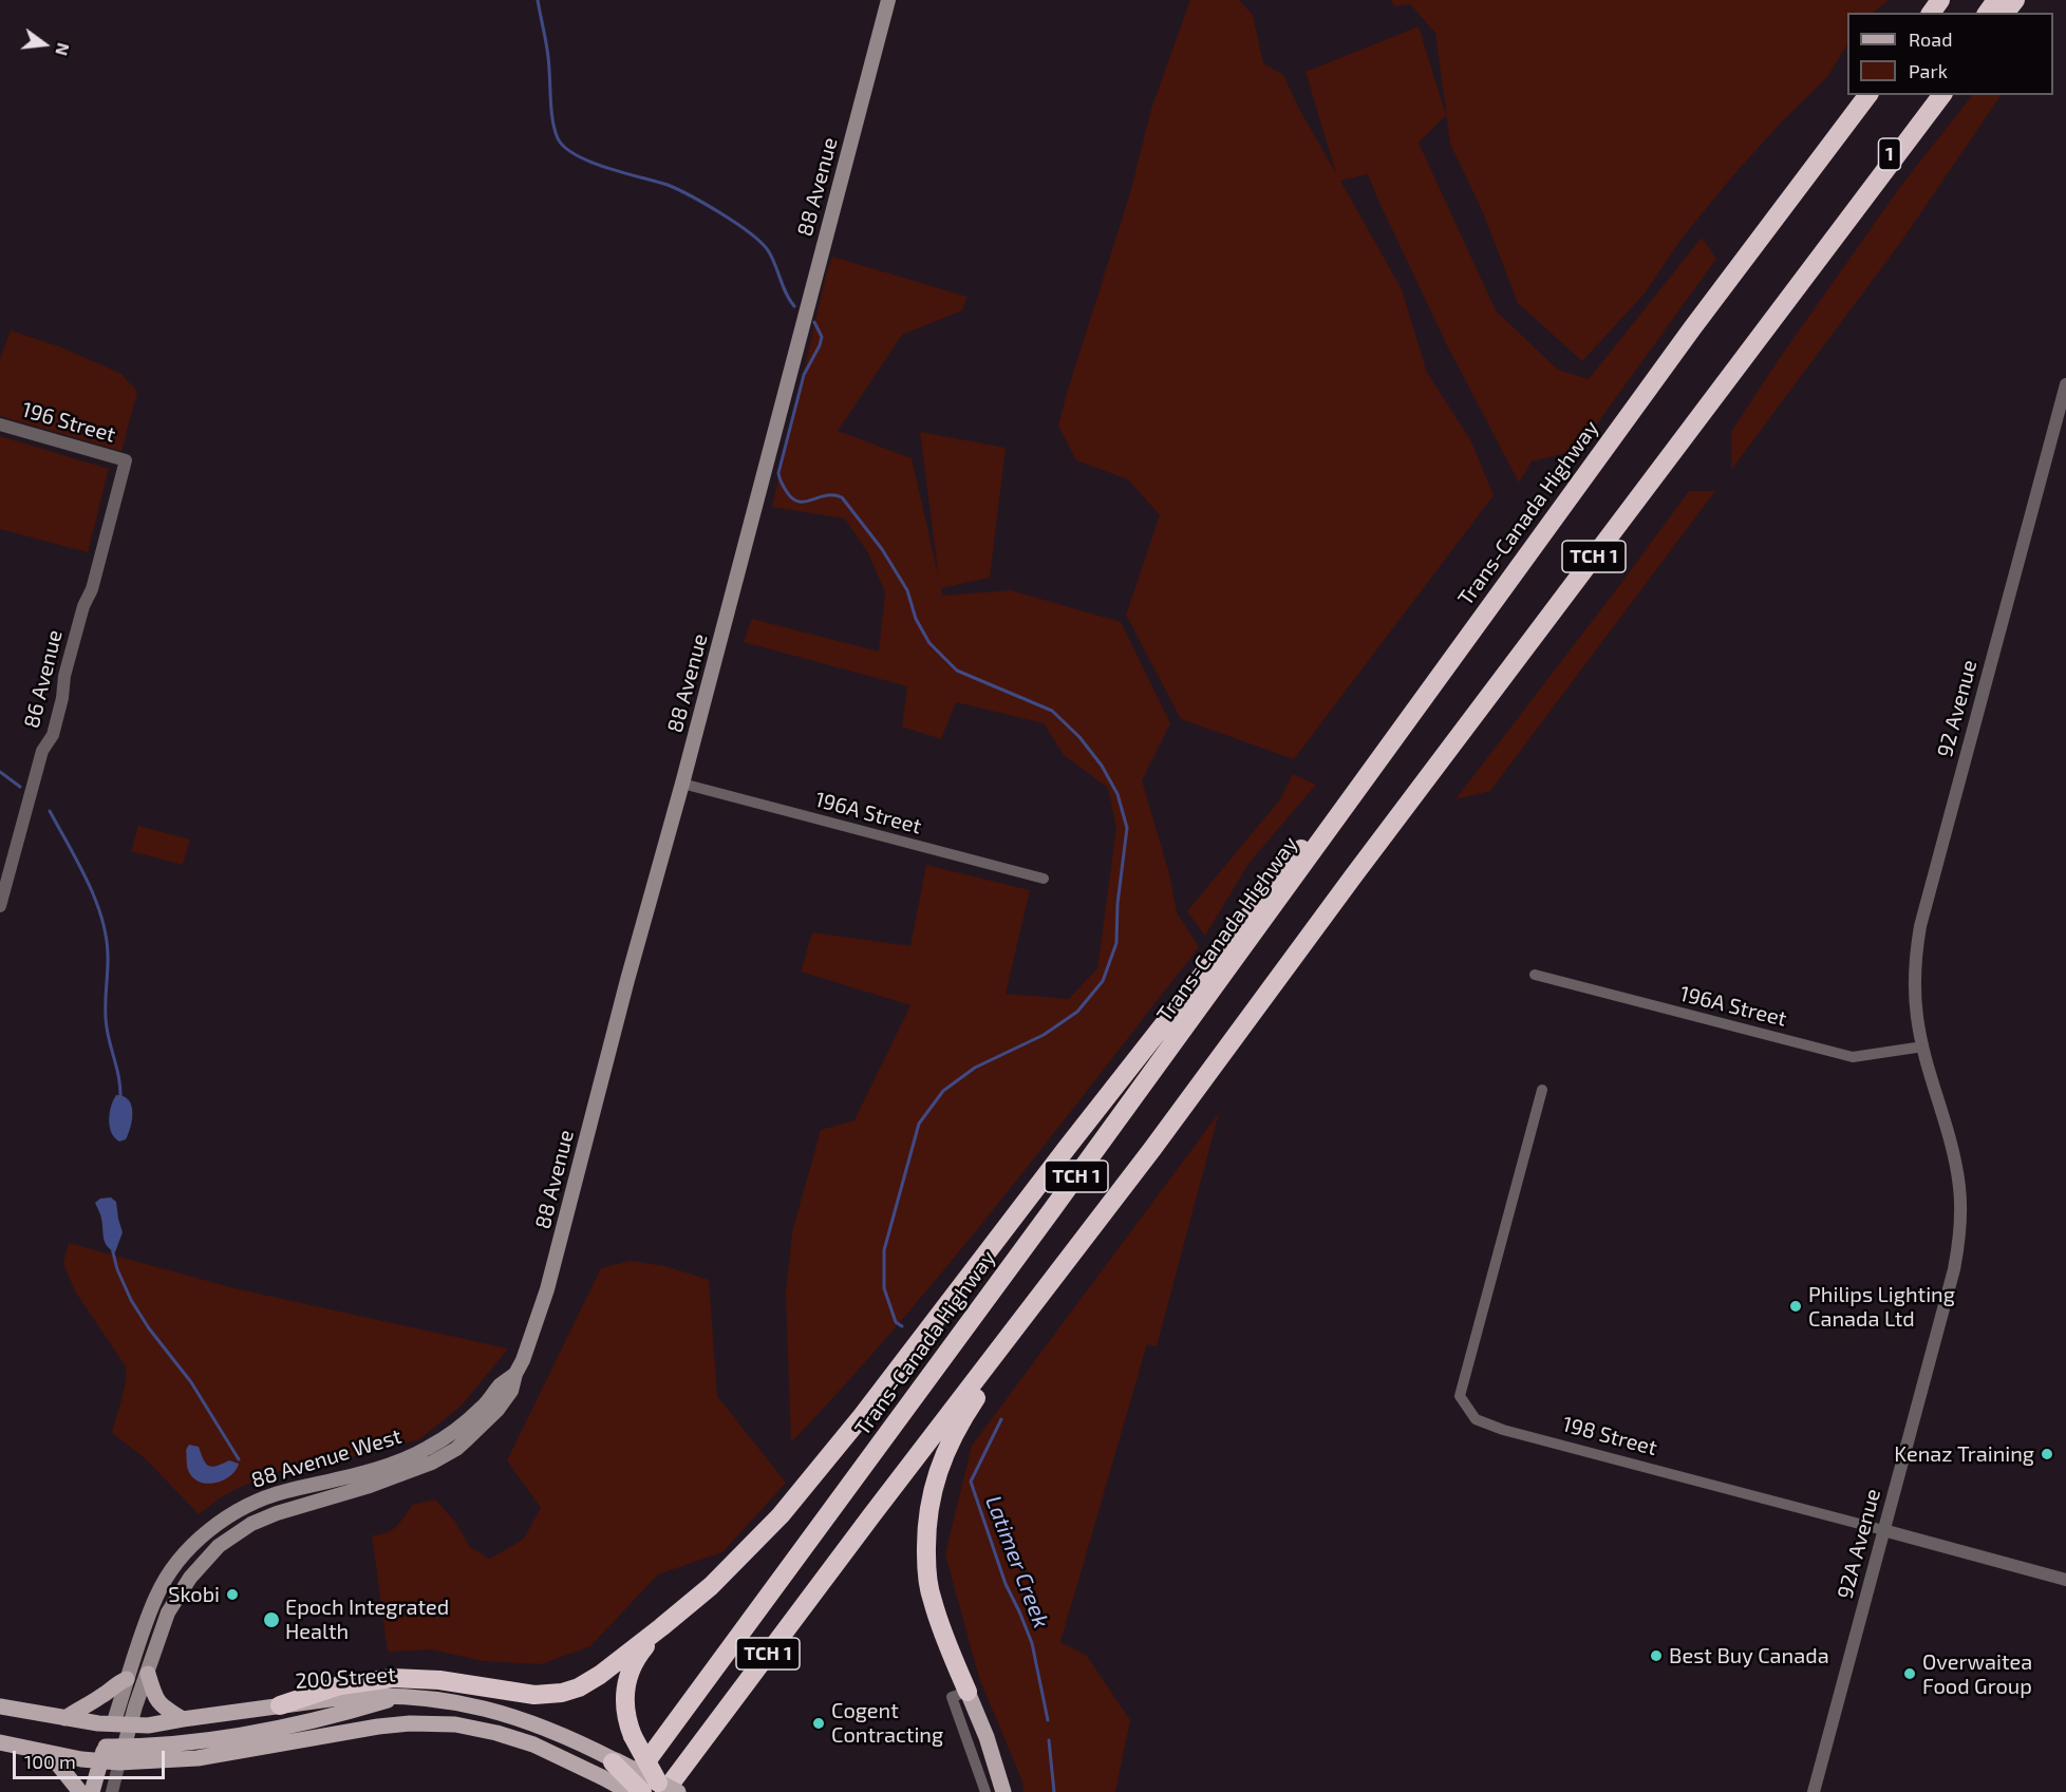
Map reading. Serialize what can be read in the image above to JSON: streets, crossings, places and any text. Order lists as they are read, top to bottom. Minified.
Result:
{"streets":{"highway":["1","Trans-Canada Highway","TCH 1"],"main road":["88 Avenue","88 Avenue West","200 Street"],"street":["196 Street","86 Avenue","92 Avenue","196A Street","198 Street","92A Avenue"]},"crossings":[["1","TCH 1"],["88 Avenue","196A Street"],["88 Avenue","88 Avenue West"],["196 Street","86 Avenue"],["92 Avenue","196A Street"],["92 Avenue","92A Avenue"],["196A Street","92A Avenue"],["198 Street","92A Avenue"],["88 Avenue West","200 Street"]],"water":["Latimer Creek"],"places":["Philips Lighting Canada Ltd","Kenaz Training","Skobi","Epoch Integrated Health","Best Buy Canada","Overwaitea Food Group","Cogent Contracting"],"legend":["Road","Park"],"scale_bar":"100 m","north":"right"}
